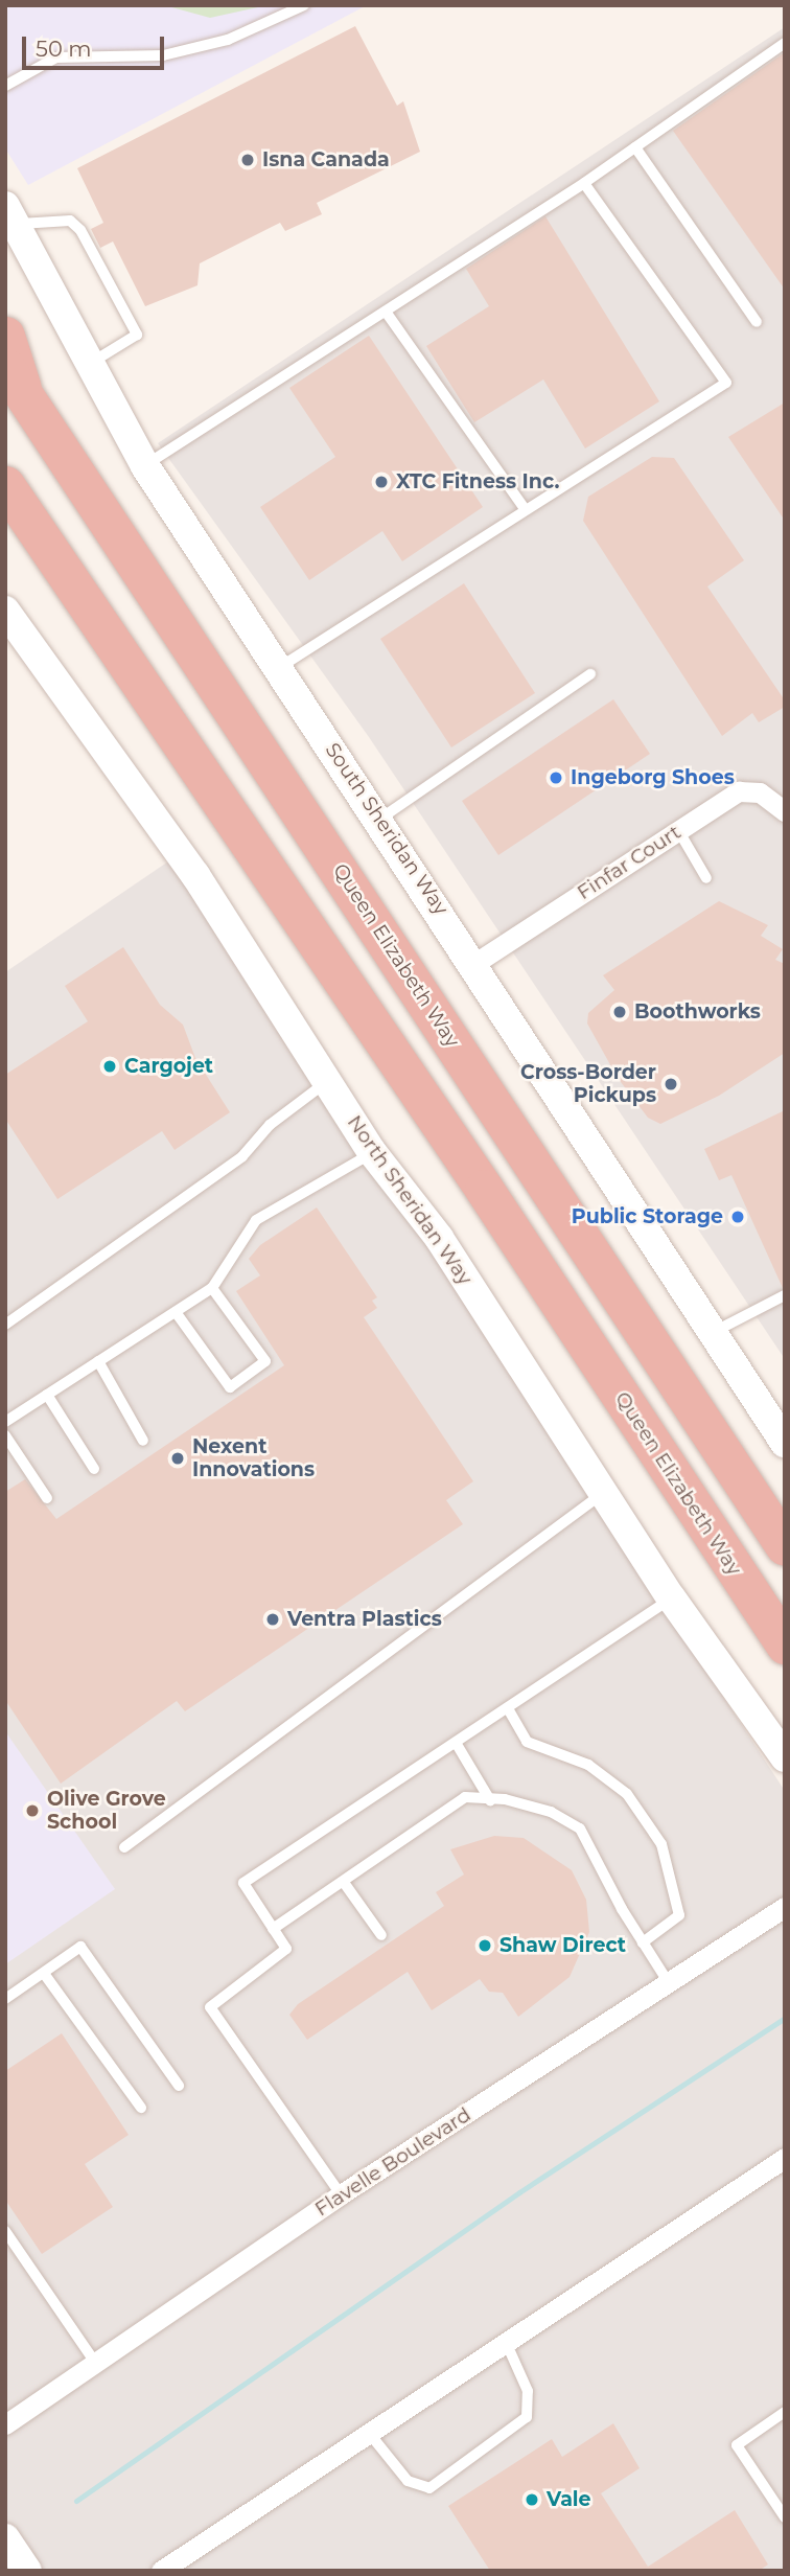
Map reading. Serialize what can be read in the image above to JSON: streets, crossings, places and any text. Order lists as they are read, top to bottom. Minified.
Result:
{"streets":{"highway":["Queen Elizabeth Way"],"street":["South Sheridan Way","Finfar Court","North Sheridan Way","Flavelle Boulevard"]},"crossings":[["South Sheridan Way","Finfar Court"]],"places":["Isna Canada","XTC Fitness Inc.","Ingeborg Shoes","Boothworks","Cargojet","Cross-Border Pickups","Public Storage","Nexent Innovations","Ventra Plastics","Olive Grove School","Shaw Direct","Vale"],"scale_bar":"50 m"}
